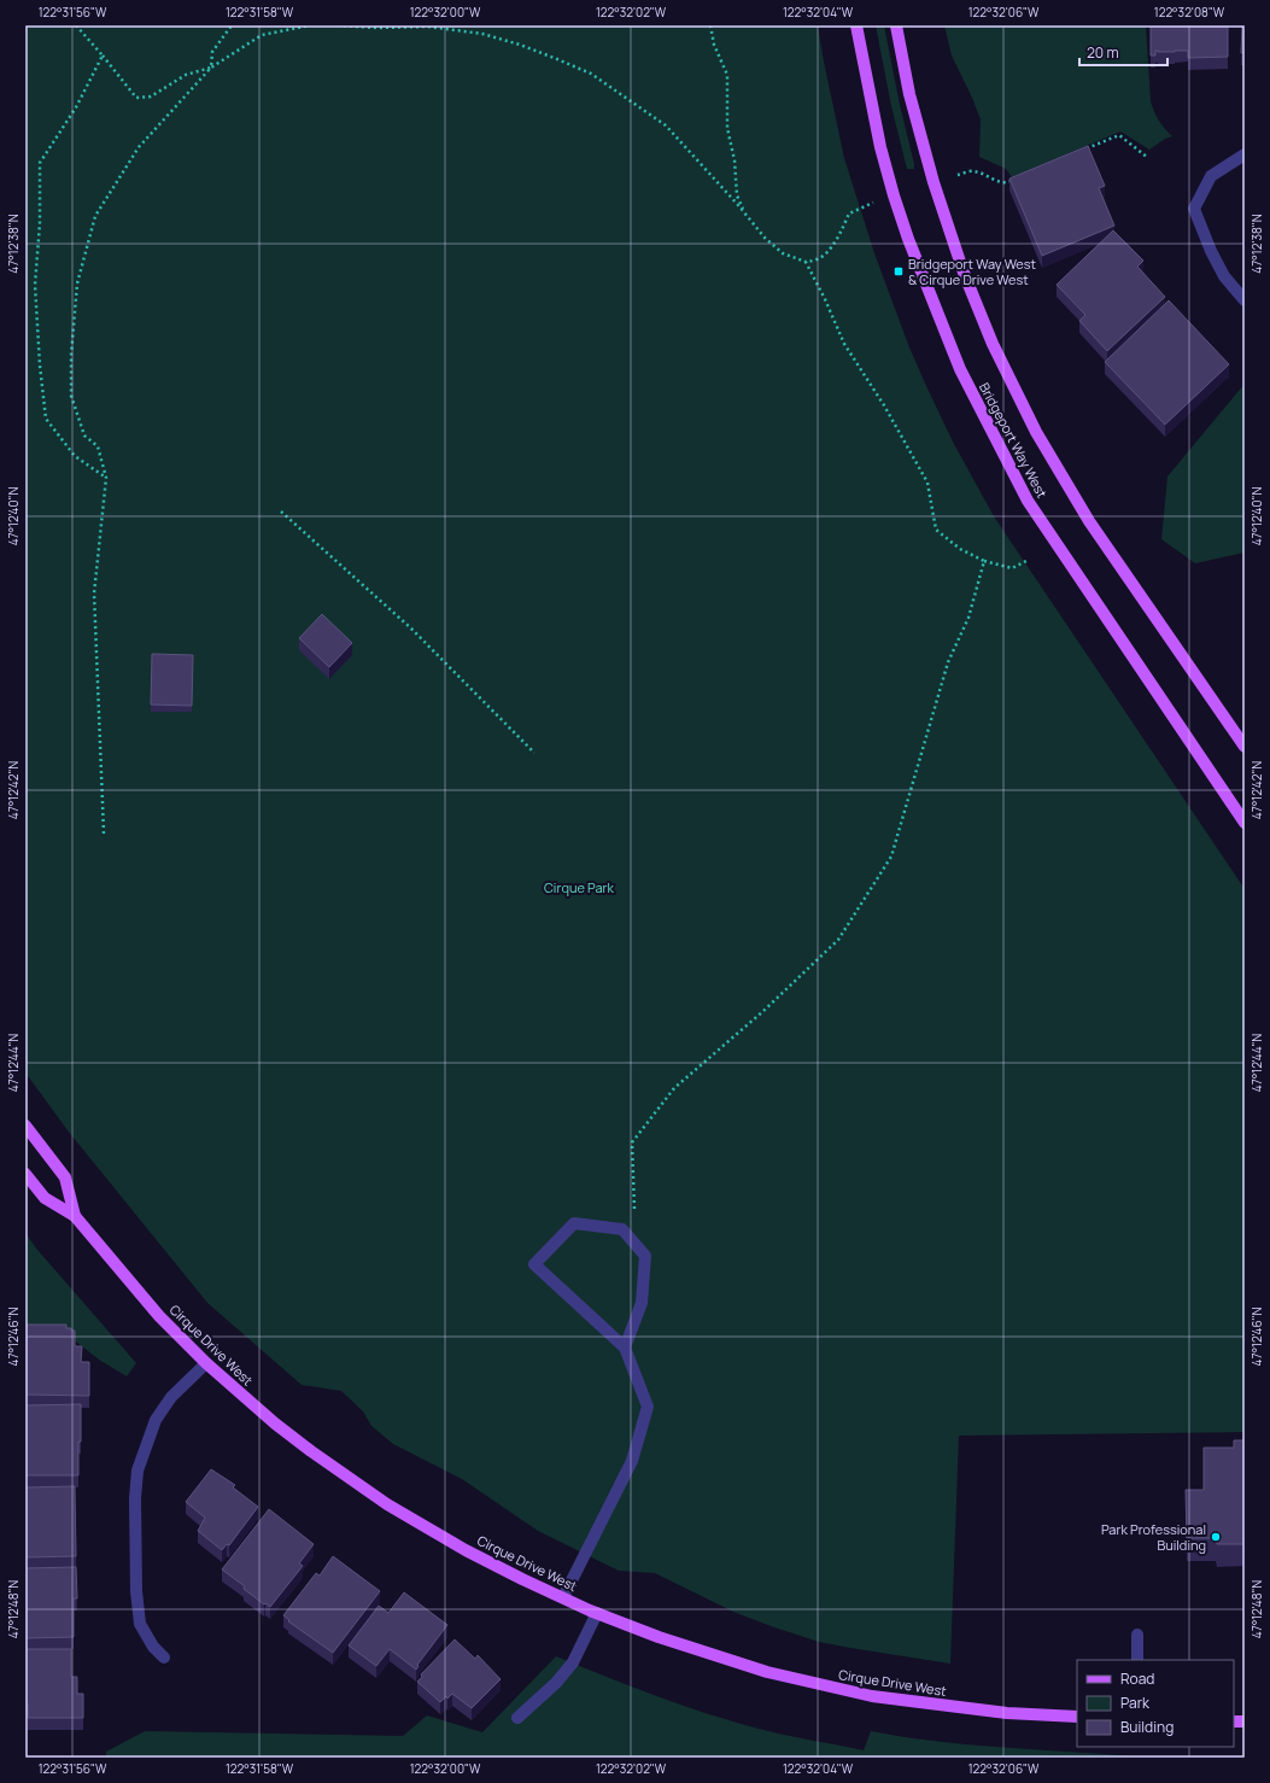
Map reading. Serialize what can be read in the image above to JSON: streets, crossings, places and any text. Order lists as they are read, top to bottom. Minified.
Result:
{"streets":{"main road":["Bridgeport Way West","Cirque Drive West"]},"parks":["Cirque Park"],"places":{"transit":["Bridgeport Way West & Cirque Drive West"],"other":["Park Professional Building"]},"legend":["Road","Park","Building"],"scale_bar":"20 m","coordinates":["122°31'56\"W","122°31'58\"W","122°32'00\"W","122°32'02\"W","122°32'04\"W","122°32'06\"W","122°32'08\"W","47°12'38\"N","47°12'40\"N","47°12'42\"N","47°12'44\"N","47°12'46\"N","47°12'48\"N"]}
